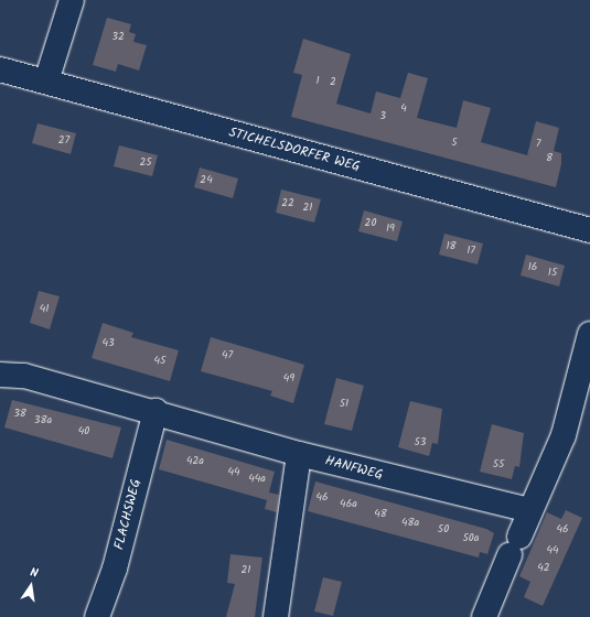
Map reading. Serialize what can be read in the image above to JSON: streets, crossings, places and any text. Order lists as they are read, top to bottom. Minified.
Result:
{"streets":{"street":["STICHELSDORFER WEG","HANFWEG","FLACHSWEG"]},"crossings":[["HANFWEG","FLACHSWEG"]],"house_numbers":["32","1","2","4","3","27","5","7","8","25","24","22","21","20","19","18","17","16","15","41","43","47","45","49","51","38","38a","40","53","42a","55","44","44a","46","46a","48","48a","50","46","50a","44","42","21"],"north":"top"}
